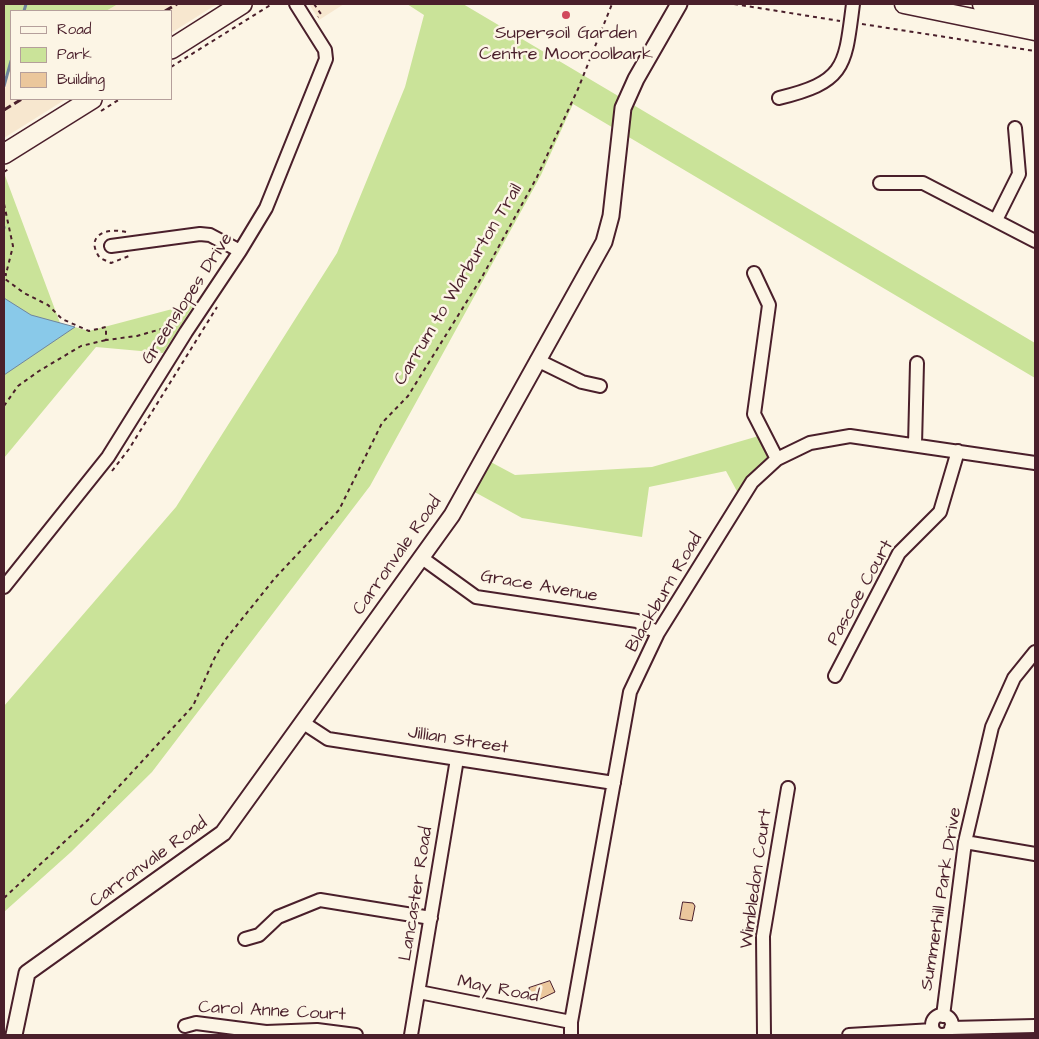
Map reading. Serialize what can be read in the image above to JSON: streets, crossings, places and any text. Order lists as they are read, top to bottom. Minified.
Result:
{"streets":{"street":["Greenslopes Drive","Carronvale Road","Grace Avenue","Blackburn Road","Pascoe Court","Jillian Street","Wimbledon Court","Lancaster Road","Summerhill Park Drive","May Road","Carol Anne Court"],"path":["Carrum to Warburton Trail"]},"crossings":[["Carronvale Road","Grace Avenue"],["Carronvale Road","Jillian Street"],["Grace Avenue","Blackburn Road"],["Blackburn Road","Pascoe Court"],["Blackburn Road","Jillian Street"],["Blackburn Road","May Road"],["Jillian Street","Lancaster Road"],["Lancaster Road","May Road"]],"places":["Supersoil Garden Centre Mooroolbark"],"legend":["Road","Park","Building"]}
